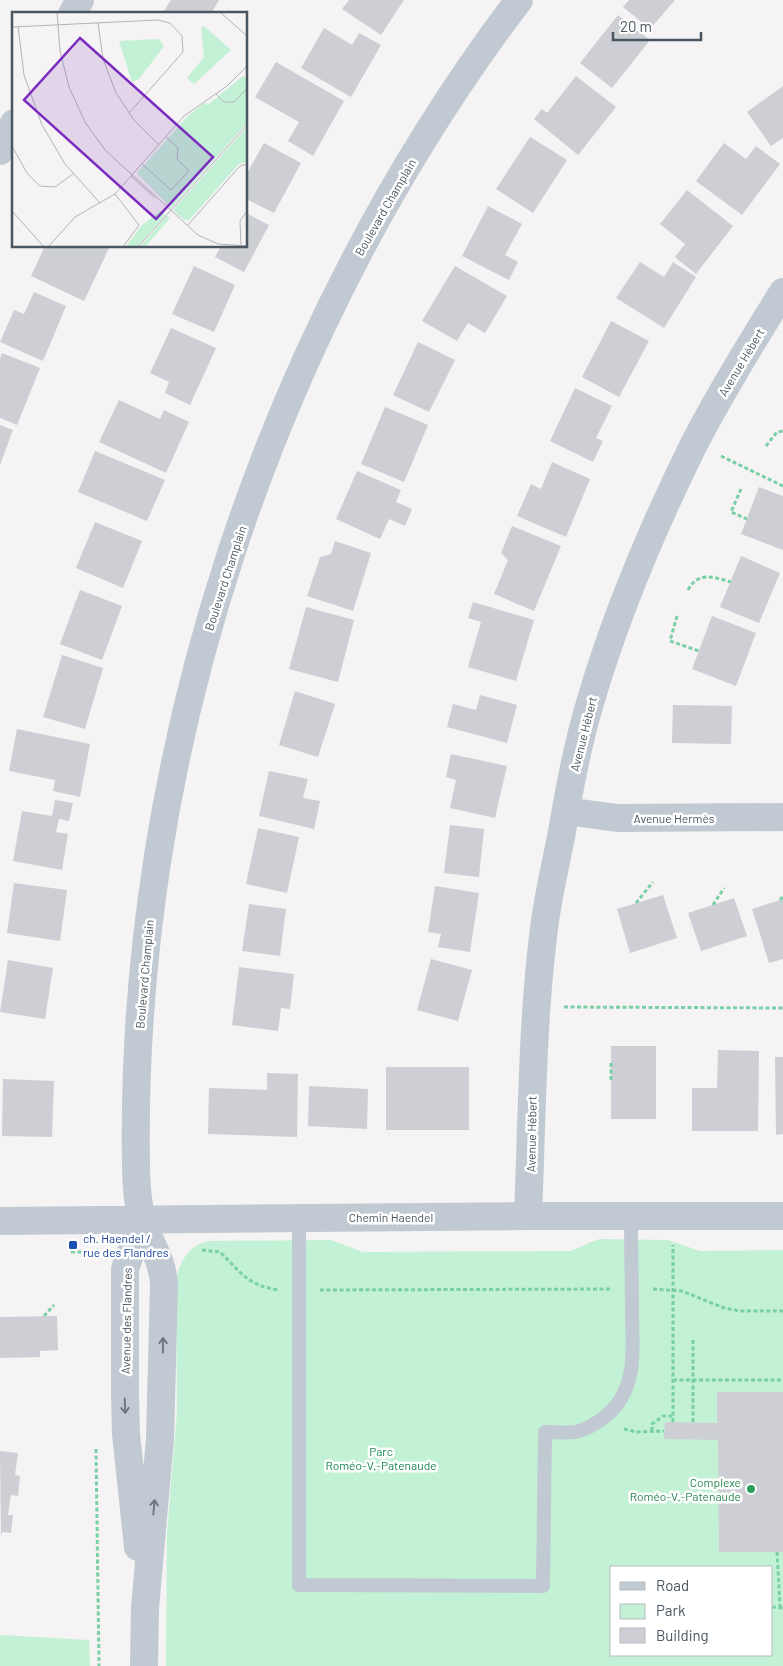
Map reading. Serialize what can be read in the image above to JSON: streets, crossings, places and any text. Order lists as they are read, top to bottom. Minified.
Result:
{"streets":{"street":["Boulevard Champlain","Avenue Hébert","Avenue Hermès","Chemin Haendel","Avenue des Flandres"]},"crossings":[["Boulevard Champlain","Chemin Haendel"],["Boulevard Champlain","Avenue des Flandres"],["Avenue Hébert","Avenue Hermès"],["Avenue Hébert","Chemin Haendel"],["Chemin Haendel","Avenue des Flandres"]],"parks":["Parc Roméo-V.-Patenaude"],"places":{"transit":["ch. Haendel / rue des Flandres"],"other":["Complexe Roméo-V.-Patenaude"]},"legend":["Road","Park","Building"],"scale_bar":"20 m"}
